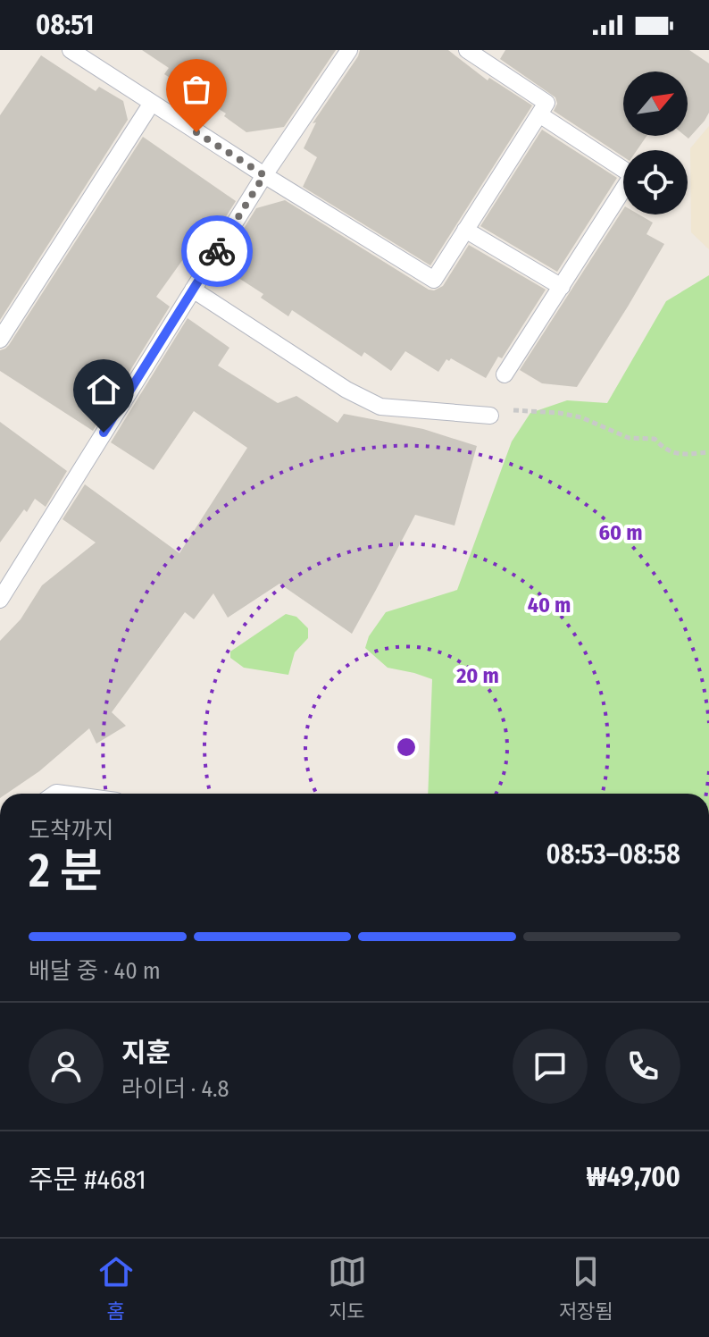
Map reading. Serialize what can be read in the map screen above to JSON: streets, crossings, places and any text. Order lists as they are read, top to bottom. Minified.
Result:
{"north":"top right","page":{"status":"08:51","heading":["2 분","도착까지","08:53–08:58"],"panel":["지훈","라이더 · 4.8","주문 #4681","₩49,700"],"bar":"배달 중 · 40 m","tabs":["홈","지도","저장됨"]},"rings":["60 m","40 m","20 m"]}
